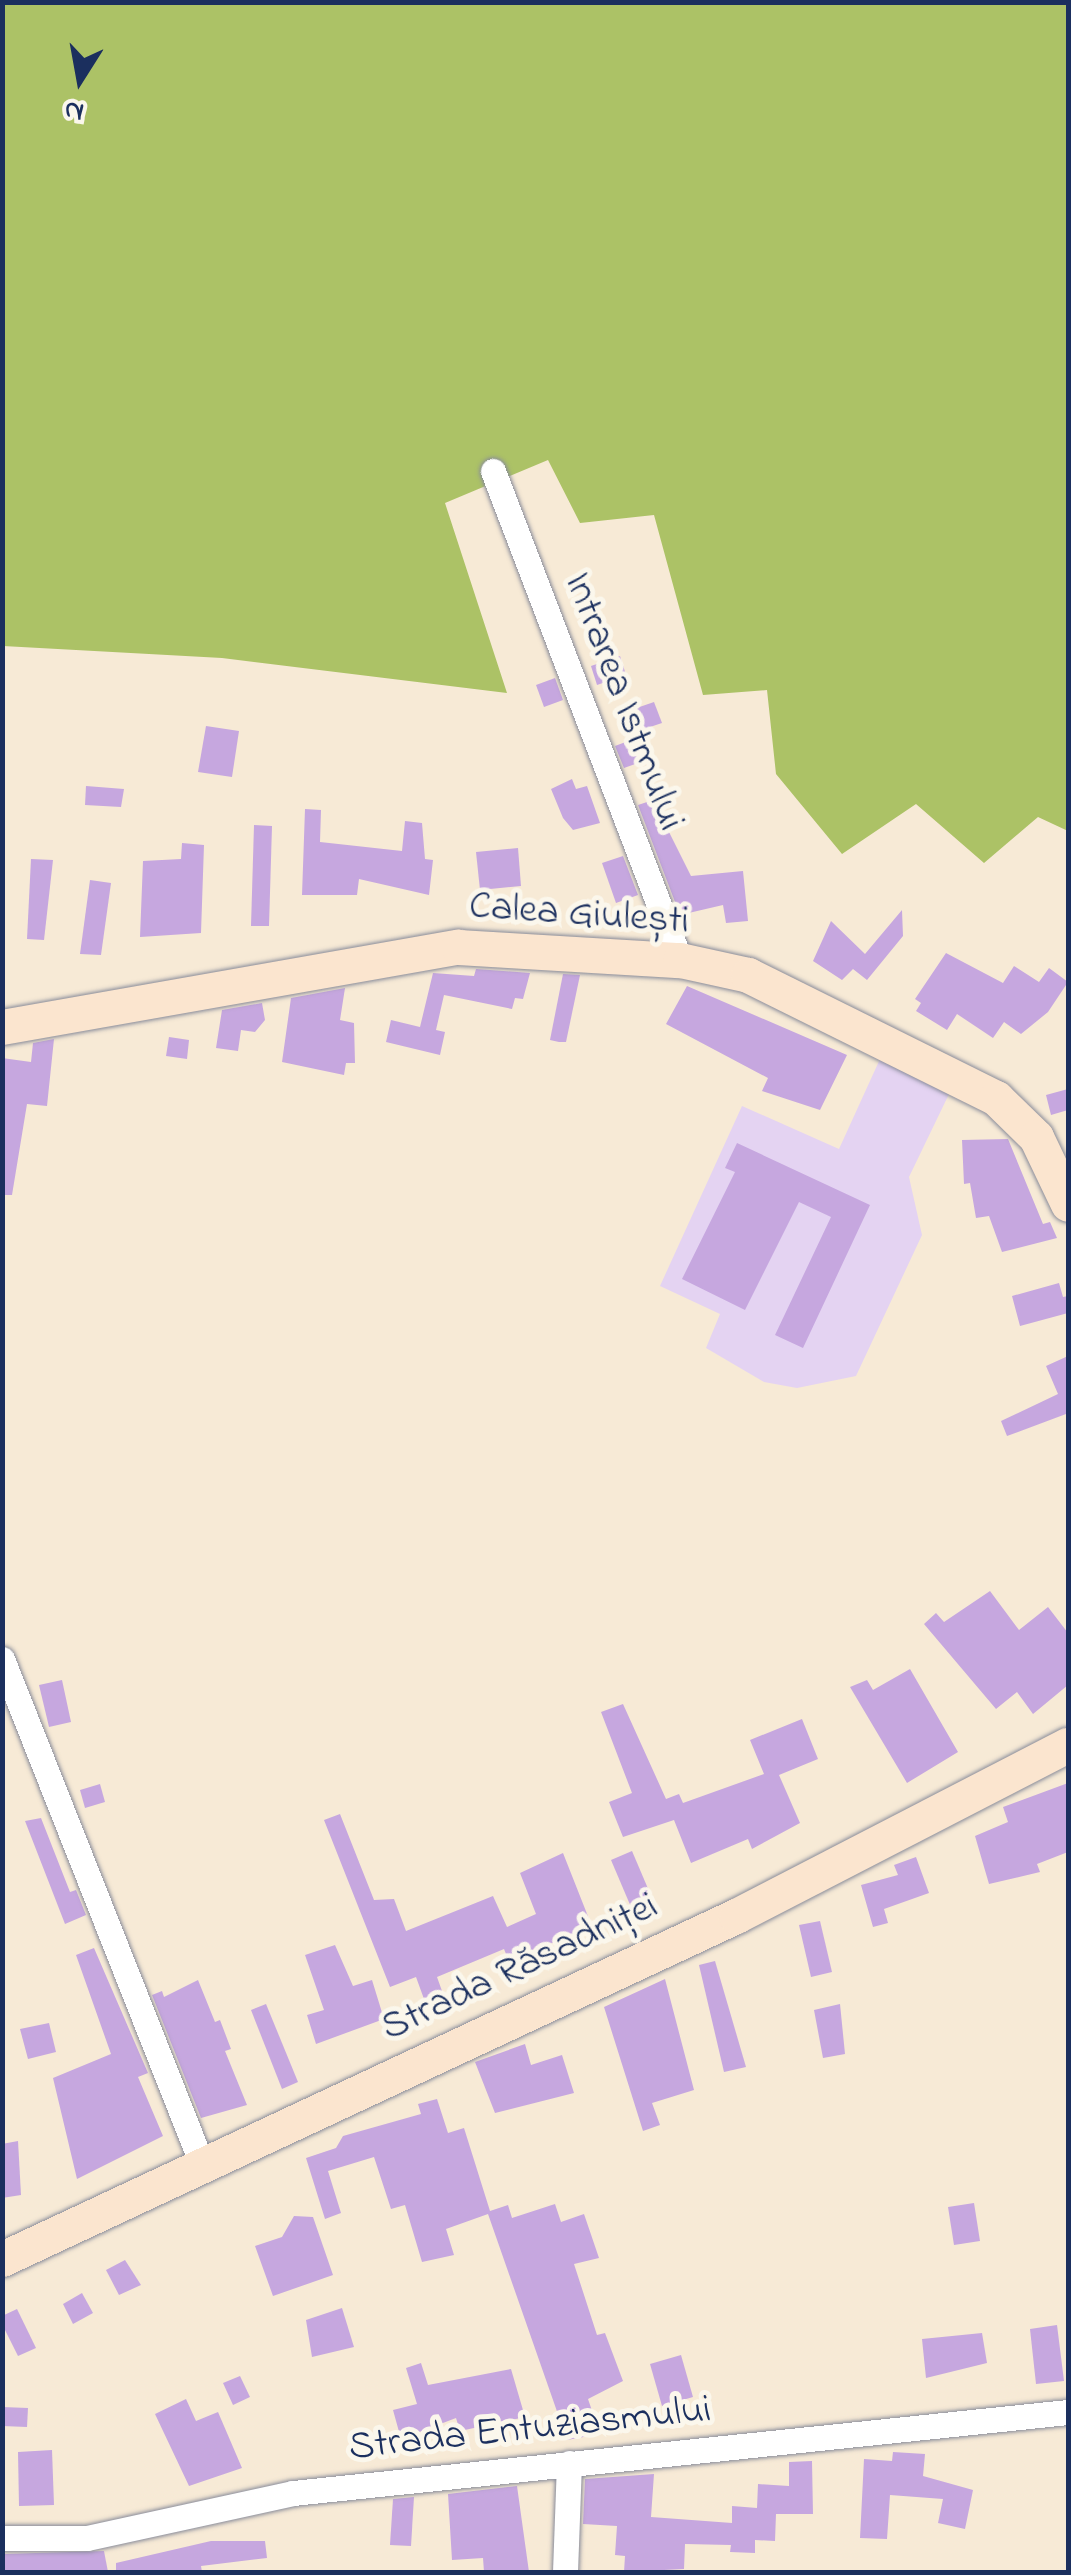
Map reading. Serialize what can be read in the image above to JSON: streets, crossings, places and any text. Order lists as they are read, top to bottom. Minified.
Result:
{"streets":{"main road":["Calea Giulești","Strada Răsadniței"],"street":["Intrarea Istmului","Strada Entuziasmului"]},"crossings":[["Intrarea Istmului","Calea Giulești"]],"north":"bottom"}
